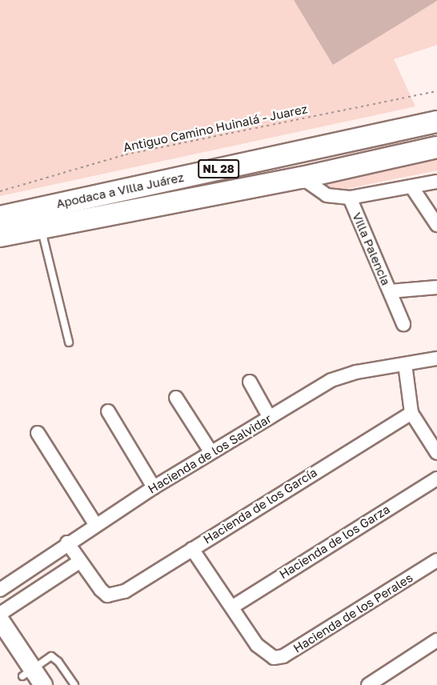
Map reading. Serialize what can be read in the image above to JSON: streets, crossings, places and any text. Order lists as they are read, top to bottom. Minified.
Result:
{"streets":{"main road":["NL 28","Apodaca a Villa Juárez"],"street":["Villa Palencia","Hacienda de los Salvidar","Hacienda de los García","Hacienda de los Garza","Hacienda de los Perales"],"path":["Antiguo Camino Huinalá - Juarez"]},"crossings":[["Apodaca a Villa Juárez","Villa Palencia"],["Hacienda de los Garza","Hacienda de los Perales"]]}
